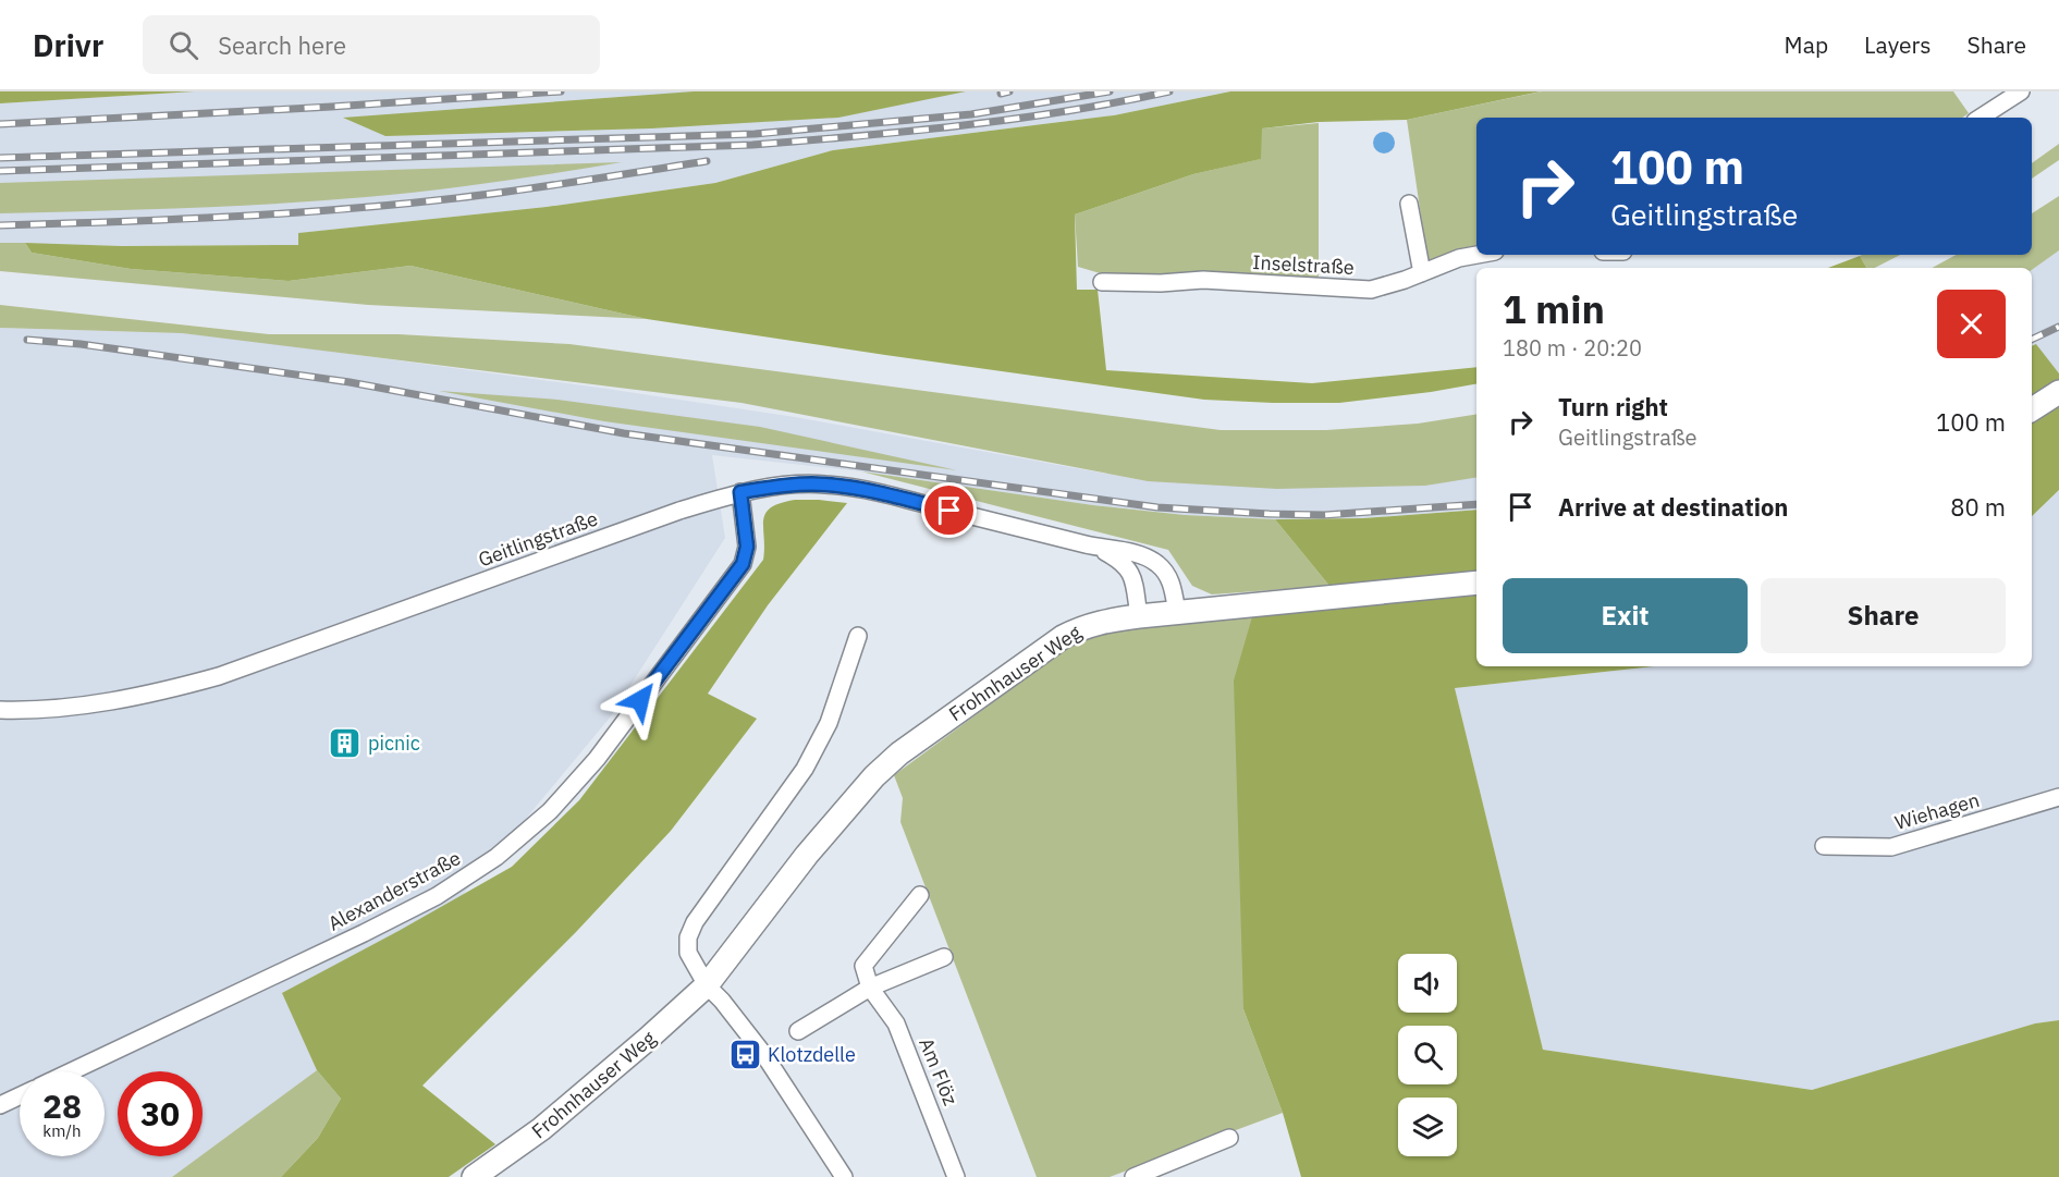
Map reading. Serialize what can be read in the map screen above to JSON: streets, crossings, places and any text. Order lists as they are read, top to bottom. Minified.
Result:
{"streets":{"main road":["Frohnhauser Weg"],"street":["Inselstraße","Geitlingstraße","Wiehagen","Alexanderstraße","Am Flöz"]},"crossings":[["Geitlingstraße","Frohnhauser Weg"],["Geitlingstraße","Alexanderstraße"]],"places":{"building":["picnic"],"bus stop":["Klotzdelle"]},"page":{"header":"Drivr","search":"Search here","nav":["Map","Layers","Share"],"turn":["100 m","Geitlingstraße"],"heading":["1 min","180 m · 20:20"],"list":[{"name":"Turn right","note":"Geitlingstraße","value":"100 m"},{"name":"Arrive at destination","value":"80 m"}],"buttons":["Exit","Share"],"speed":"28 km/h","limit":"30"}}
